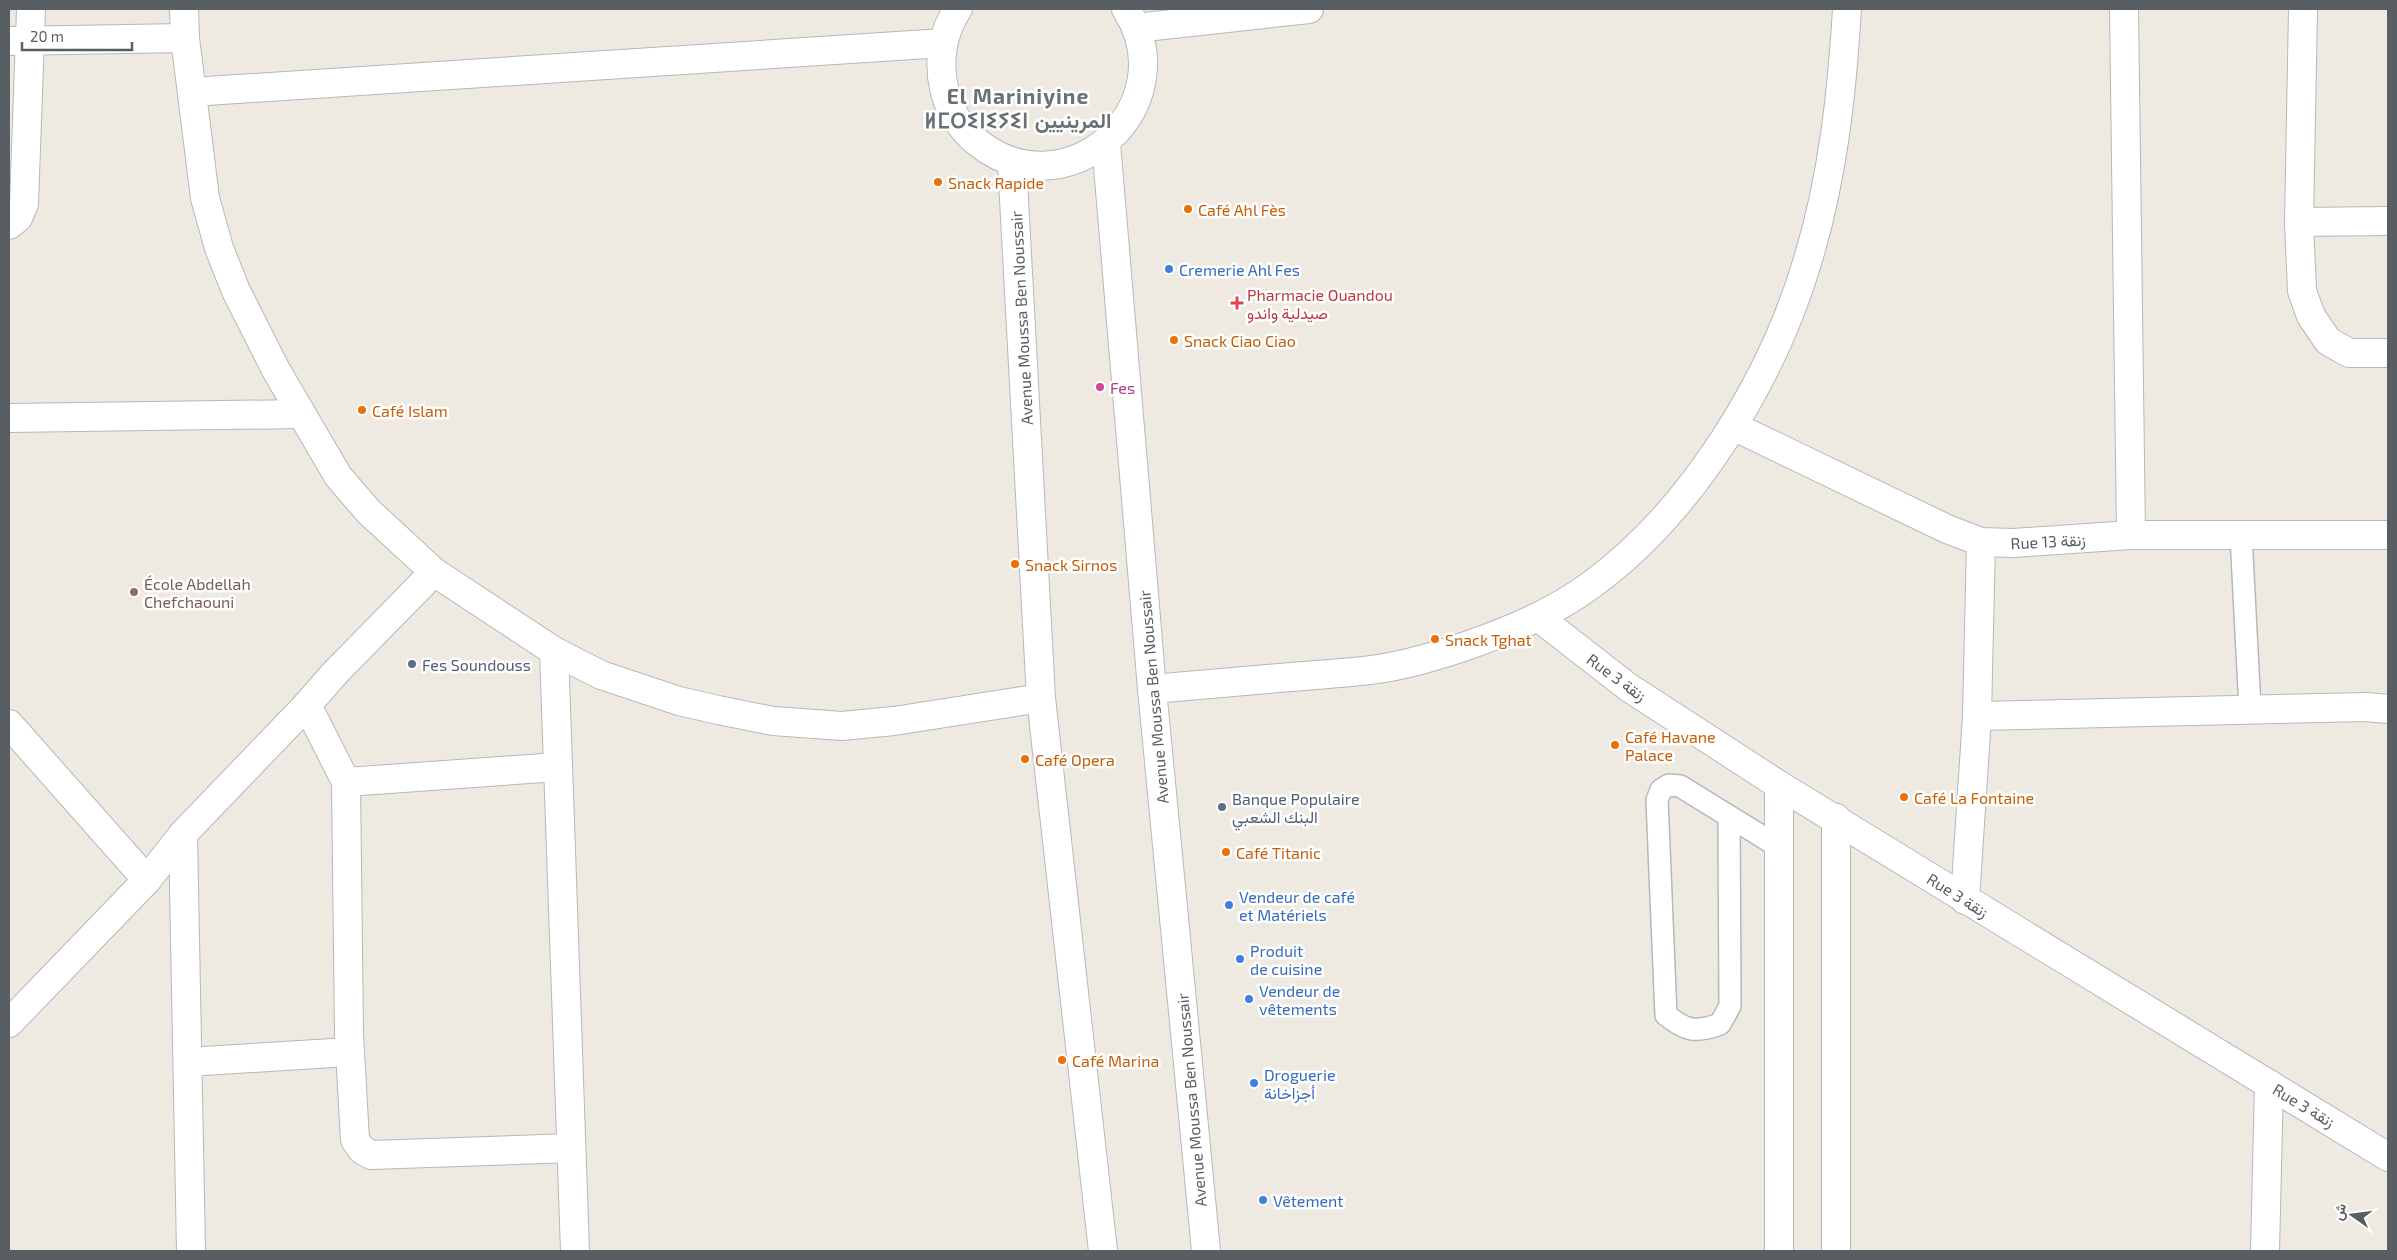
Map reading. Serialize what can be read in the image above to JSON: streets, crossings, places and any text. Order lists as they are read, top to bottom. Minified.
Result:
{"streets":{"street":["Avenue Moussa Ben Noussair","Rue 13 زنقة","Rue 3 زنقة"]},"districts":["El Mariniyine ⵍⵎⵔⵉⵏⵉⵢⵉⵏ المرينيين"],"places":{"other":["Snack Rapide","Café Ahl Fès","Cremerie Ahl Fes","Snack Ciao Ciao","Fes","Café Islam","Snack Sirnos","École Abdellah Chefchaouni","Snack Tghat","Fes Soundouss","Café Havane Palace","Café Opera","Café La Fontaine","Banque Populaire البنك الشعبي","Café Titanic","Vendeur de café et Matériels","Produit de cuisine","Vendeur de vêtements","Café Marina","Droguerie أجزاخانة","Vêtement"],"health":["Pharmacie Ouandou صيدلية واندو"]},"scale_bar":"20 m","north":"left"}
